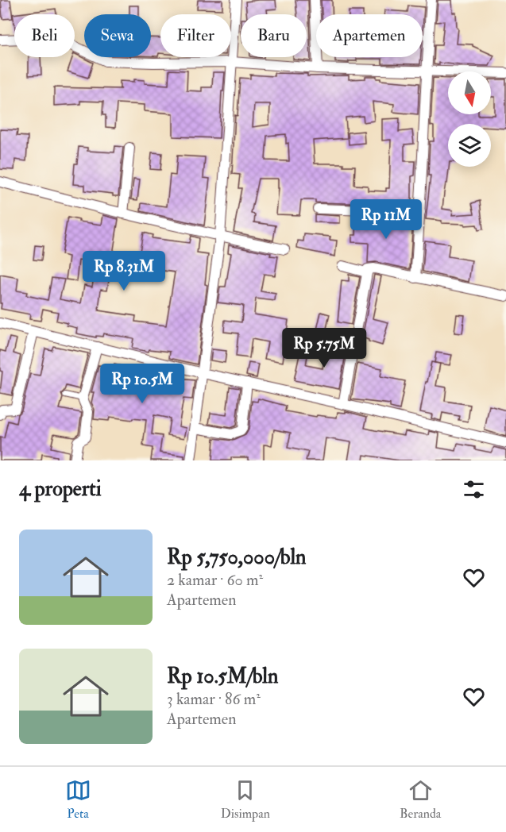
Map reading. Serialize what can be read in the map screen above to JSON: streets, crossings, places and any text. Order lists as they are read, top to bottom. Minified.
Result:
{"north":"bottom","page":{"chip":["Beli","Sewa","Filter","Baru","Apartemen"],"price":["Rp 11M","Rp 8.31M","Rp 5.75M","Rp 10.5M"],"heading":"4 properti","list":[{"name":"Rp 5,750,000/bln","note":"2 kamar · 60 m² · Apartemen"},{"name":"Rp 10.5M/bln","note":"3 kamar · 86 m² · Apartemen"}],"tabs":["Peta","Disimpan","Beranda"]}}
